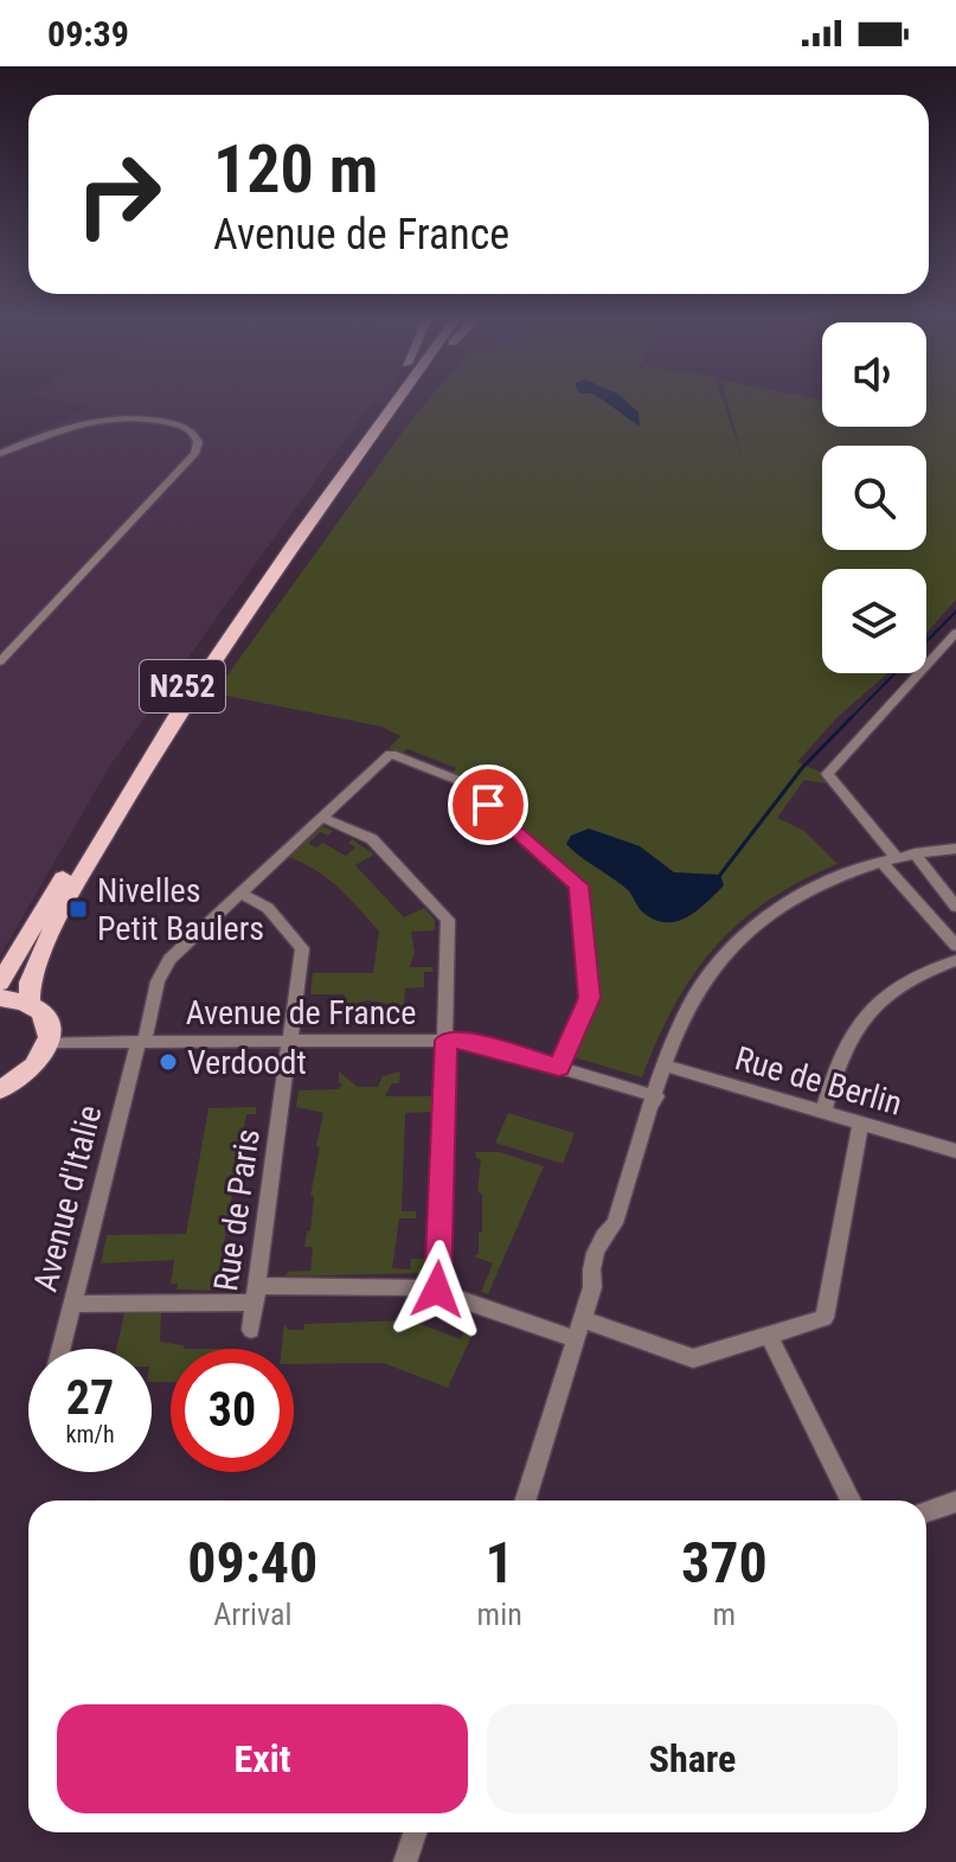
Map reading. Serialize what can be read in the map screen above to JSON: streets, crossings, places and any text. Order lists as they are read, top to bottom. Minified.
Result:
{"streets":{"main road":["N252"],"street":["Avenue de France","Rue de Berlin","Avenue d'Italie","Rue de Paris"]},"crossings":[["Avenue de France","Avenue d'Italie"],["Avenue de France","Rue de Paris"],["Avenue d'Italie","Rue de Paris"]],"places":{"transit":["Nivelles Petit Baulers"],"other":["Verdoodt"]},"page":{"status":"09:39","turn":["120 m","Avenue de France"],"speed":"27 km/h","limit":"30","eta":["09:40","Arrival","1","min","370","m"],"buttons":["Exit","Share"]}}
